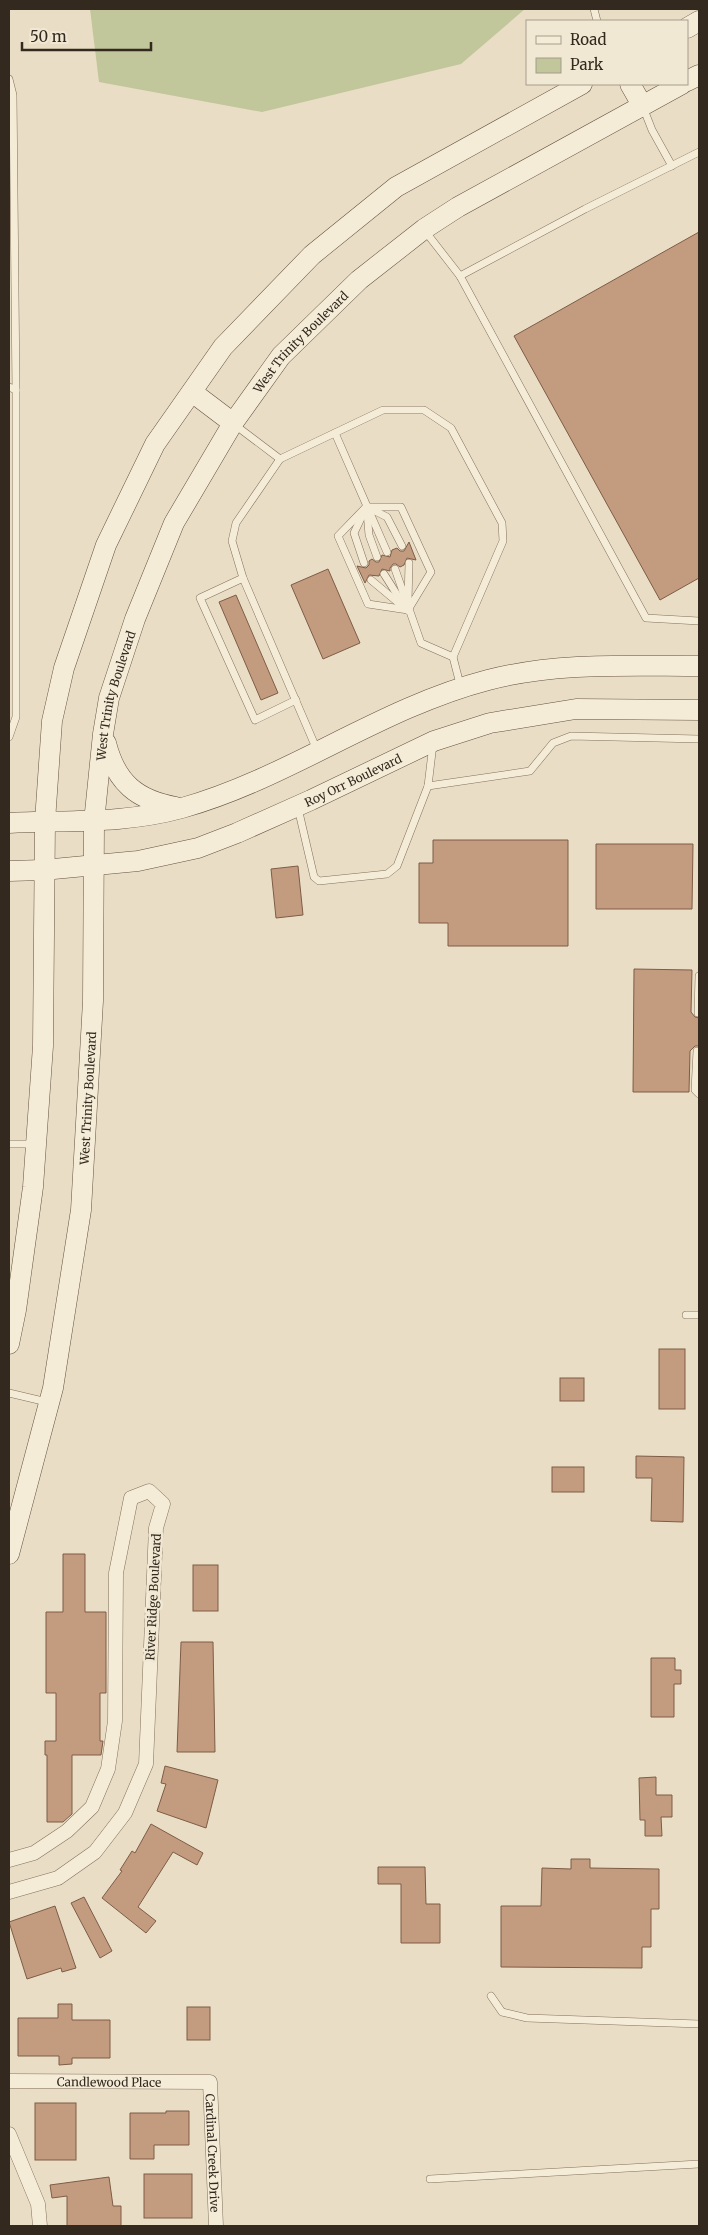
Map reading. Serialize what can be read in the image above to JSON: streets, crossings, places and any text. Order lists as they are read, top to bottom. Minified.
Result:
{"streets":{"main road":["West Trinity Boulevard","Roy Orr Boulevard"],"street":["River Ridge Boulevard","Candlewood Place","Cardinal Creek Drive"]},"crossings":[["West Trinity Boulevard","Roy Orr Boulevard"],["Candlewood Place","Cardinal Creek Drive"]],"legend":["Road","Park"],"scale_bar":"50 m"}
